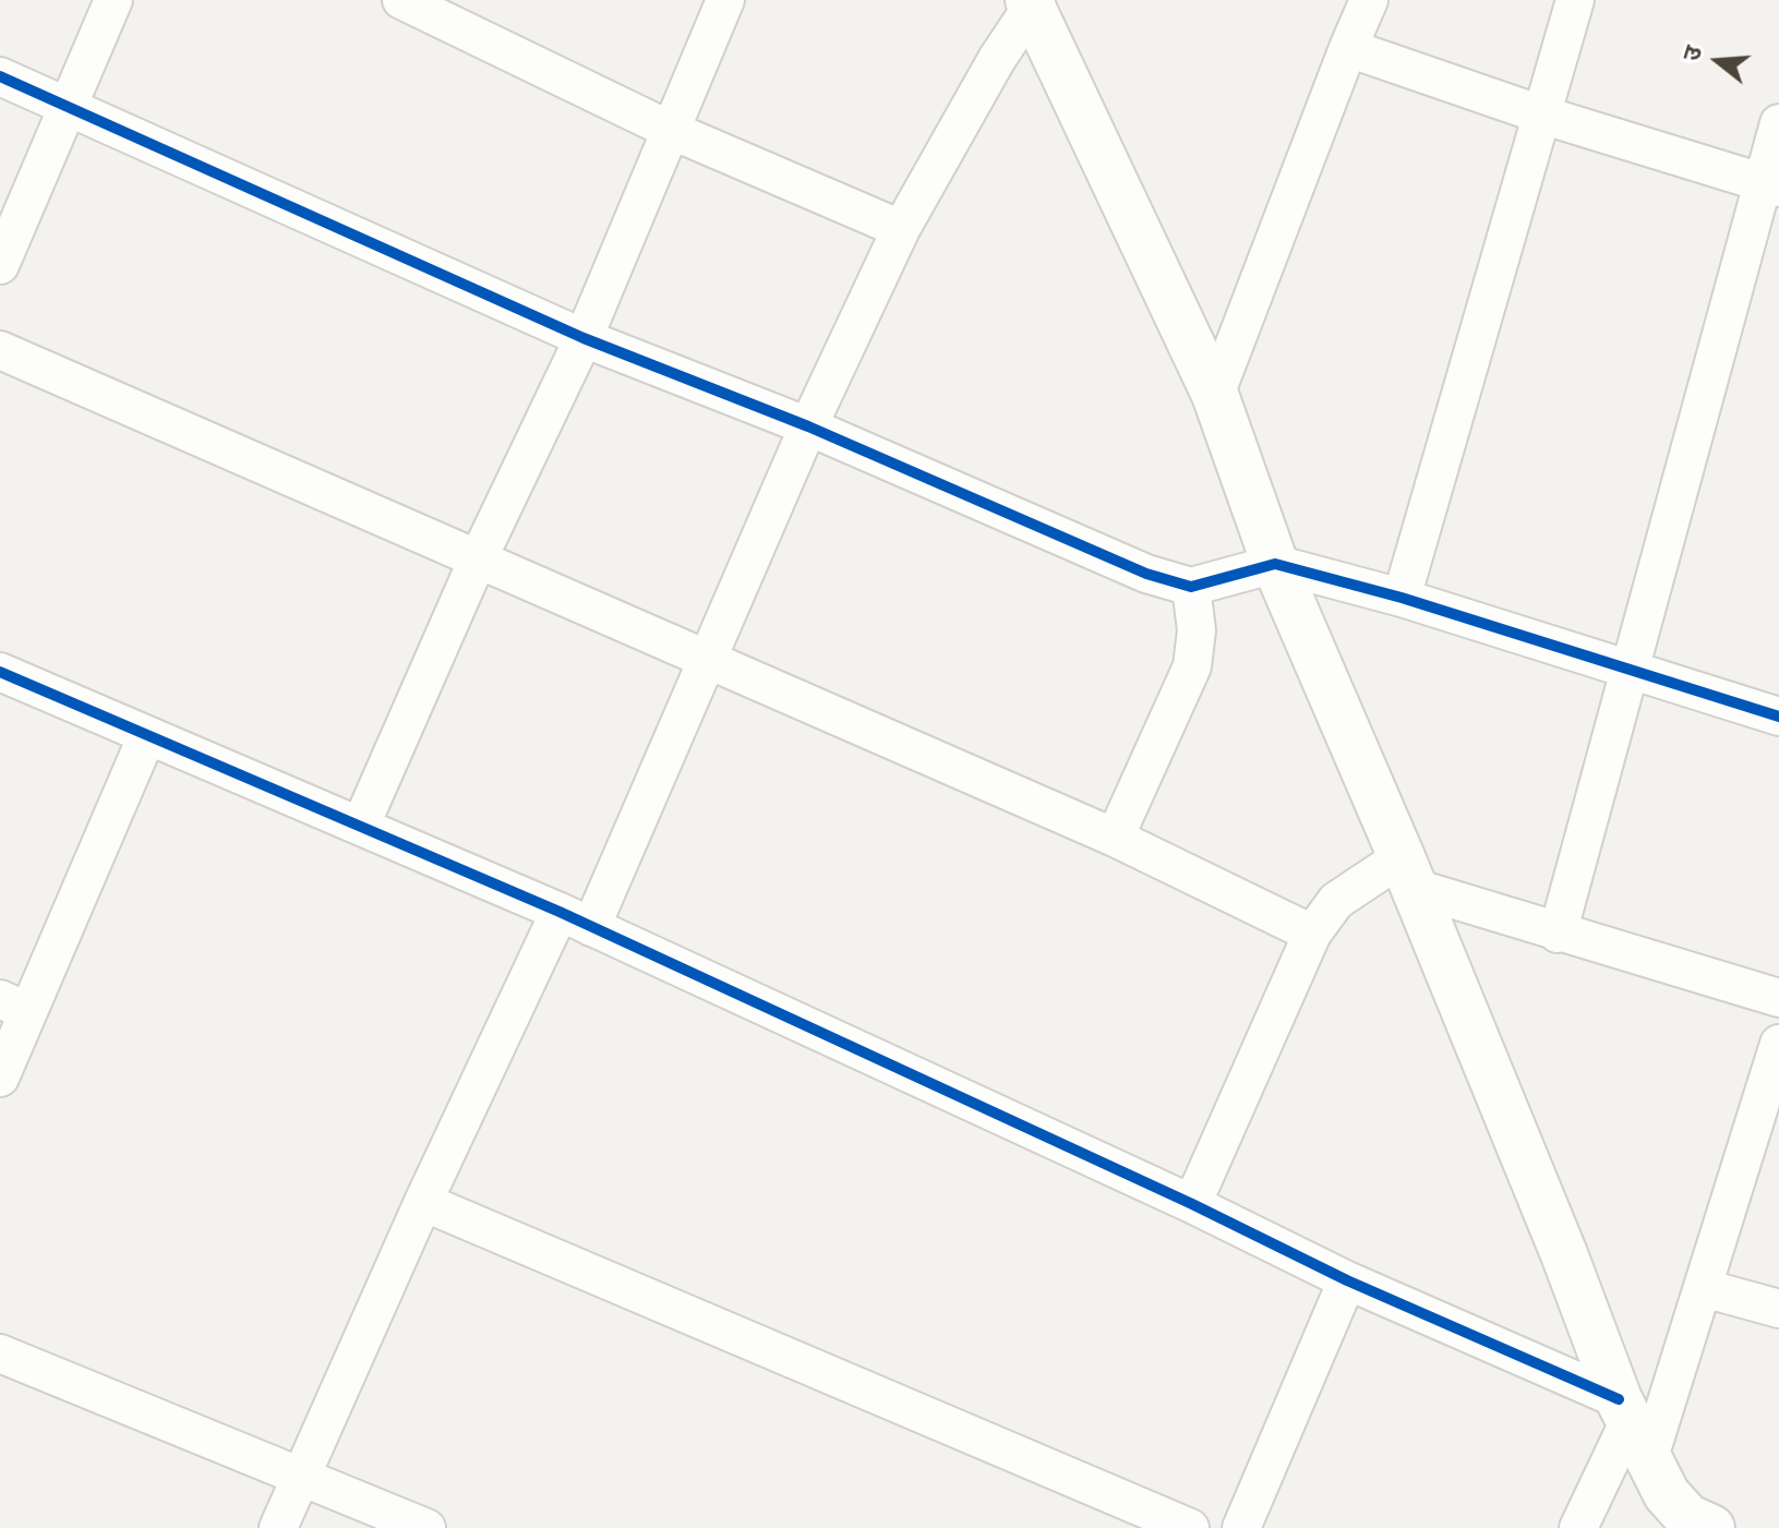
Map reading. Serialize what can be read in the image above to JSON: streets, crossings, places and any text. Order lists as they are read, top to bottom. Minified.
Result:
{"north":"left"}
